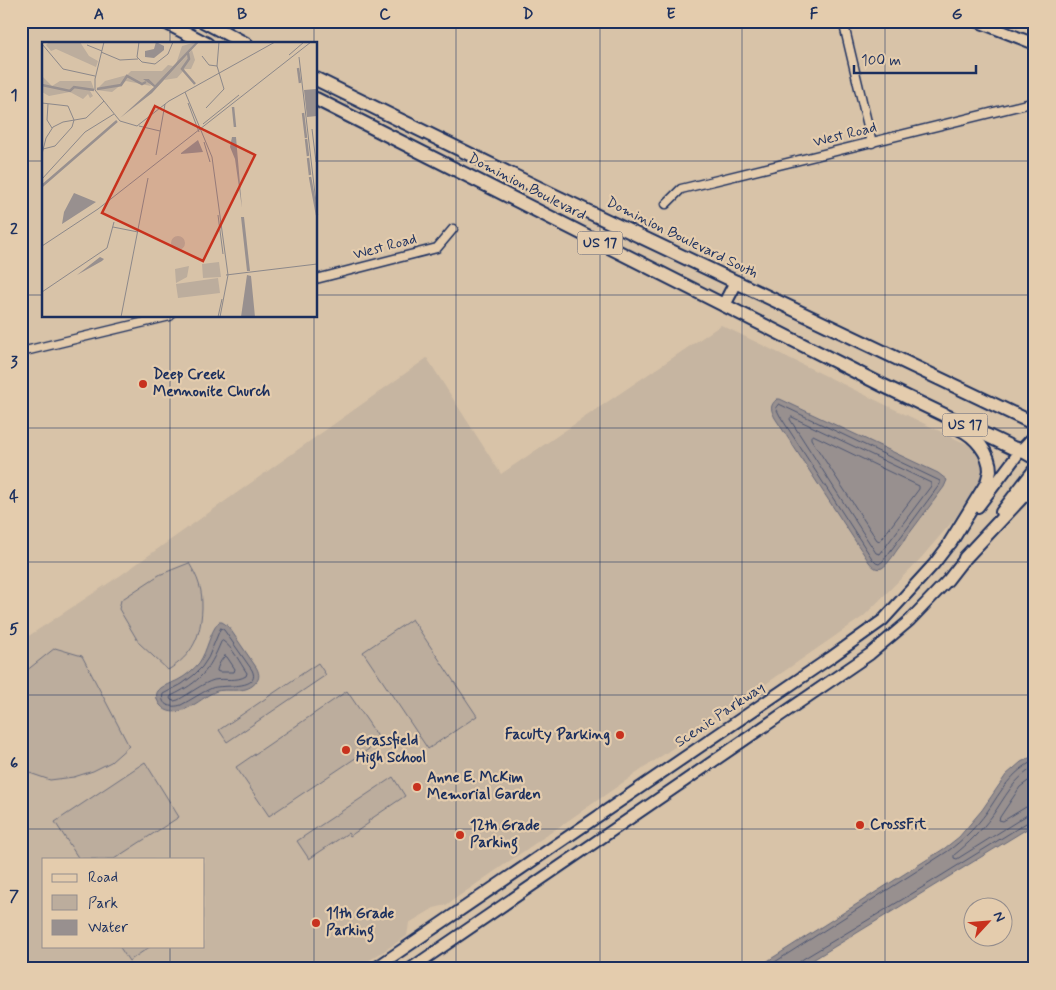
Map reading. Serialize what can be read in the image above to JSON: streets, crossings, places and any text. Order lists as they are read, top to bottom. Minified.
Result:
{"streets":{"highway":["Dominion Boulevard","Dominion Boulevard South","US 17"],"street":["West Road","Scenic Parkway"]},"crossings":[["Dominion Boulevard","US 17"],["US 17","Scenic Parkway"]],"places":["Deep Creek Mennonite Church","Faculty Parking","Grassfield High School","Anne E. McKim Memorial Garden","CrossFit","12th Grade Parking","11th Grade Parking"],"legend":["Road","Park","Water"],"scale_bar":"100 m","north":"top right","grid":{"columns":["A","B","C","D","E","F","G"],"rows":["1","2","3","4","5","6","7"]}}
